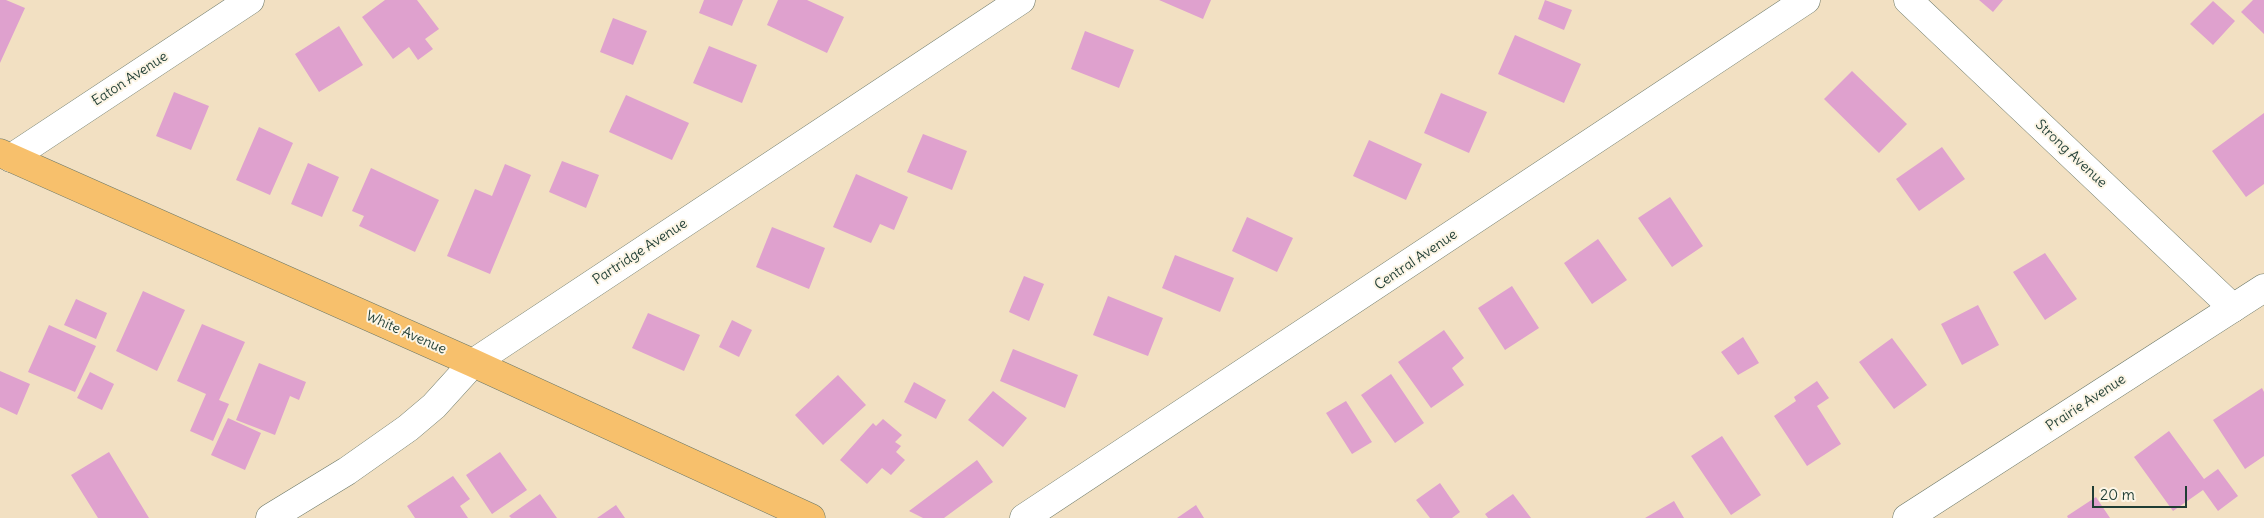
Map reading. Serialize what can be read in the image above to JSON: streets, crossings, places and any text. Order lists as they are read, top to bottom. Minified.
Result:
{"streets":{"main road":["White Avenue"],"street":["Eaton Avenue","Strong Avenue","Partridge Avenue","Central Avenue","Prairie Avenue"]},"crossings":[["Eaton Avenue","White Avenue"],["Strong Avenue","Prairie Avenue"],["Partridge Avenue","White Avenue"]],"scale_bar":"20 m"}
